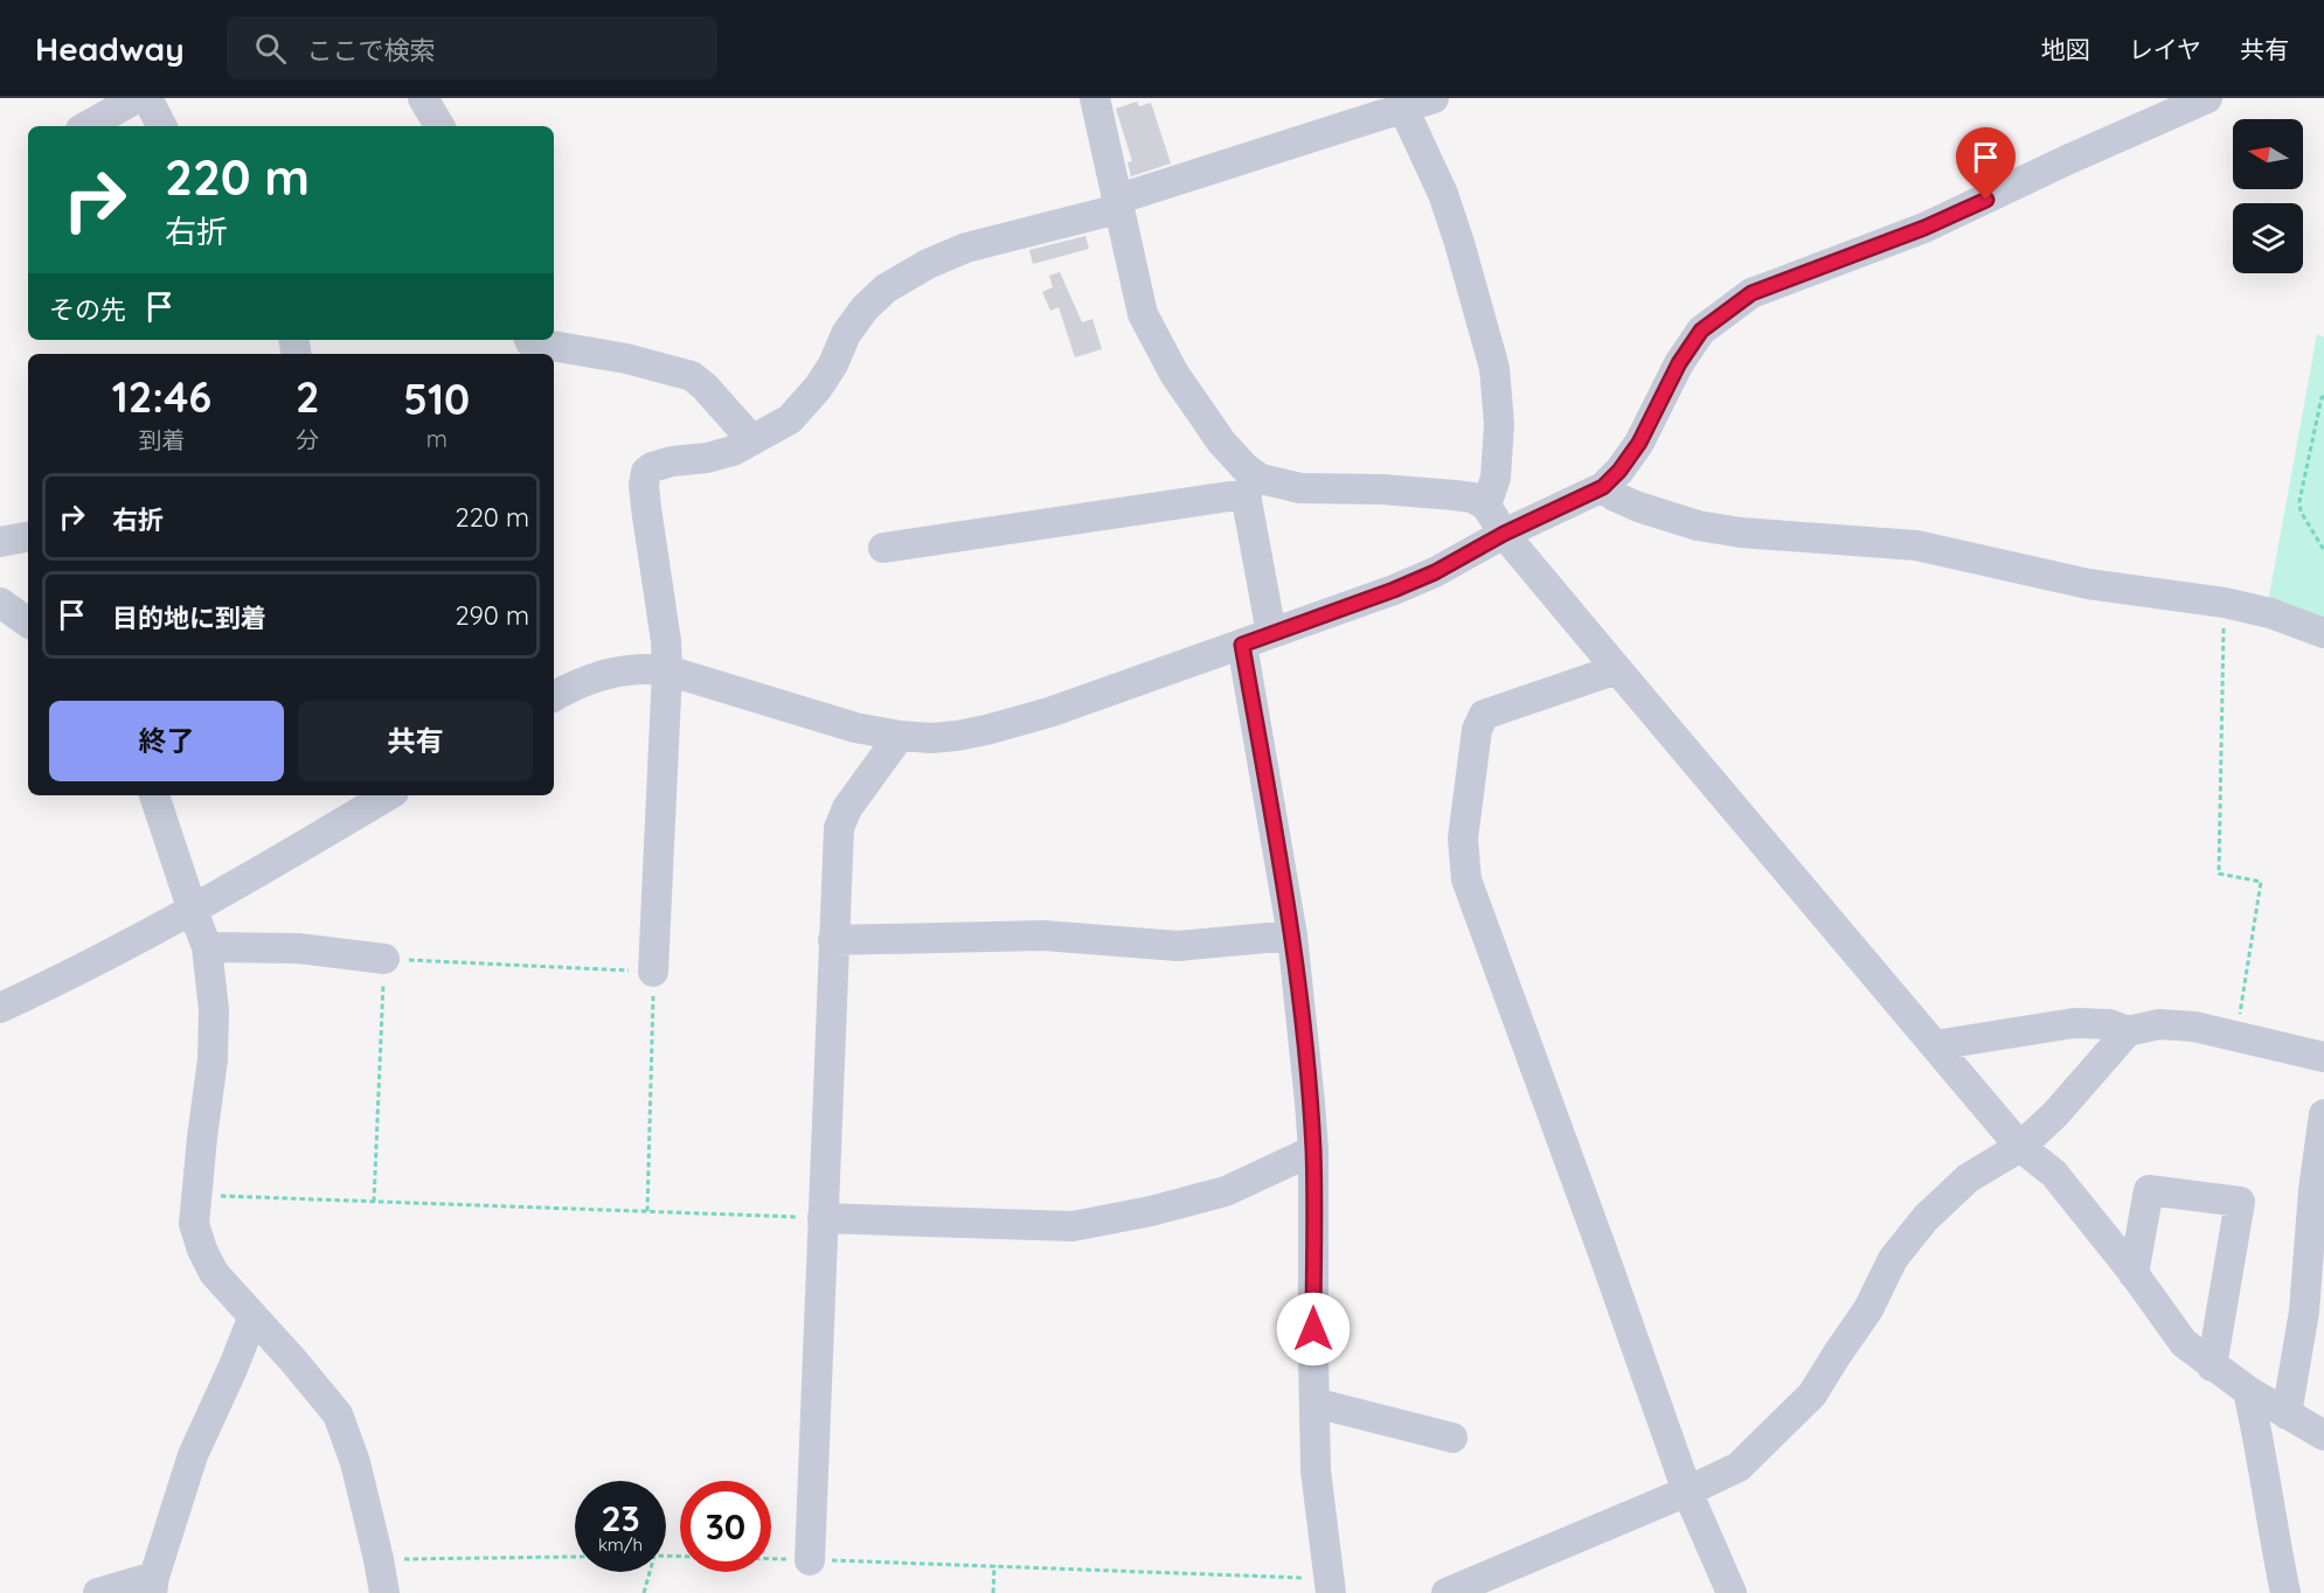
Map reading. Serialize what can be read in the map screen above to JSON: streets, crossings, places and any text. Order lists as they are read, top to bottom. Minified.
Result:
{"north":"left","page":{"header":"Headway","search":"ここで検索","nav":["地図","レイヤ","共有"],"turn":["220 m","右折"],"then":"その先","eta":["12:46","到着","2","分","510","m"],"list":[{"name":"右折","value":"220 m"},{"name":"目的地に到着","value":"290 m"}],"buttons":["終了","共有"],"speed":"23 km/h","limit":"30"}}
